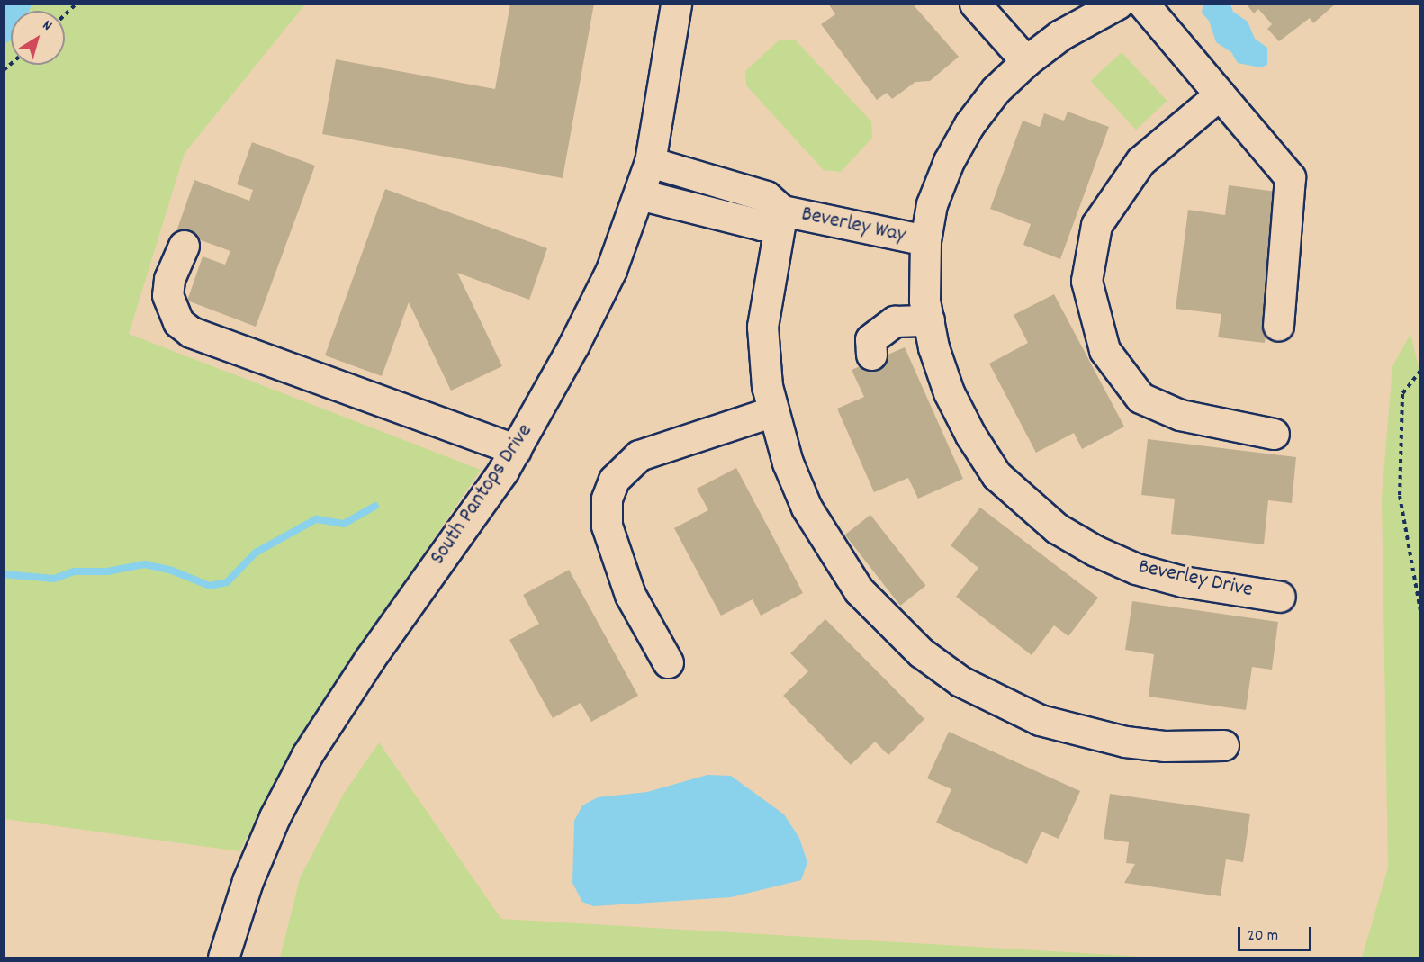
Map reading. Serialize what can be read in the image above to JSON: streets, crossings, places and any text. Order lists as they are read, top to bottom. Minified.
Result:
{"streets":{"street":["Beverley Way","South Pantops Drive","Beverley Drive"]},"crossings":[["Beverley Way","South Pantops Drive"],["Beverley Way","Beverley Drive"]],"scale_bar":"20 m","north":"top right"}
